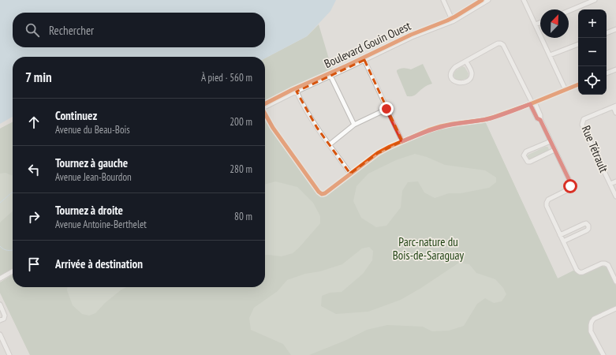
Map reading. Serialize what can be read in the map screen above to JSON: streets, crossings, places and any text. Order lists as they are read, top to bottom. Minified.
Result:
{"streets":{"street":["Boulevard Gouin Ouest","Rue Tétrault"]},"parks":["Parc-nature du Bois-de-Saraguay"],"north":"top right","page":{"map_buttons":["+","−"],"search":"Rechercher","heading":["7 min","À pied · 560 m"],"list":[["Continuez","Avenue du Beau-Bois","200 m"],["Tournez à gauche","Avenue Jean-Bourdon","280 m"],["Tournez à droite","Avenue Antoine-Berthelet","80 m"],"Arrivée à destination"]}}
